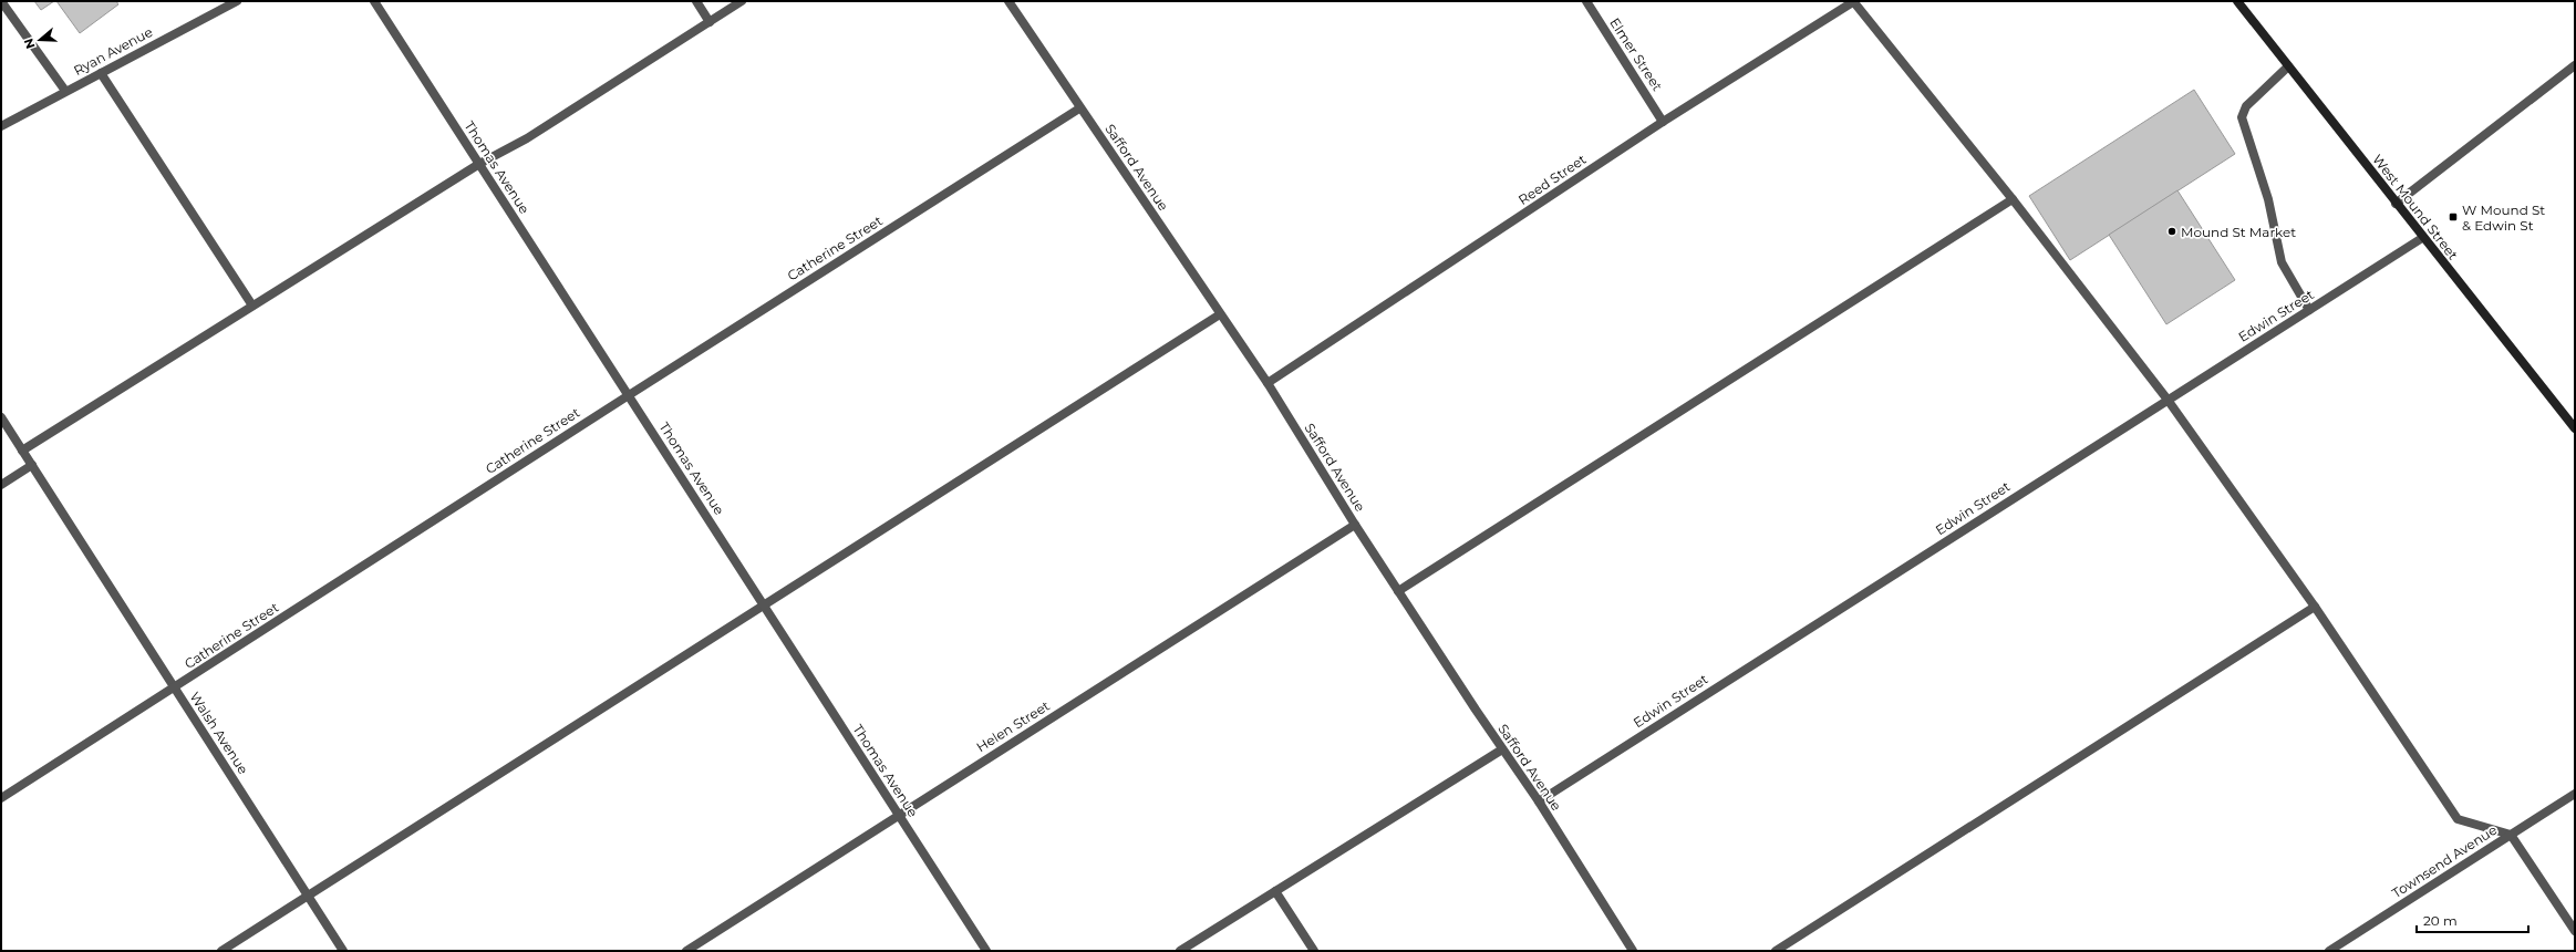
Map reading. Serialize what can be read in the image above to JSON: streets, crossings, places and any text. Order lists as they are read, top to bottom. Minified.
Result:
{"streets":{"street":["Ryan Avenue","Elmer Street","Thomas Avenue","Safford Avenue","Reed Street","West Mound Street","Catherine Street","Edwin Street","Helen Street","Walsh Avenue","Townsend Avenue"]},"crossings":[["Elmer Street","Reed Street"],["Thomas Avenue","Catherine Street"],["Thomas Avenue","Helen Street"],["Safford Avenue","Reed Street"],["Safford Avenue","Catherine Street"],["Safford Avenue","Edwin Street"],["Safford Avenue","Helen Street"],["West Mound Street","Edwin Street"],["Catherine Street","Walsh Avenue"]],"places":{"transit":["W Mound St & Edwin St"],"other":["Mound St Market"]},"scale_bar":"20 m","north":"left"}
